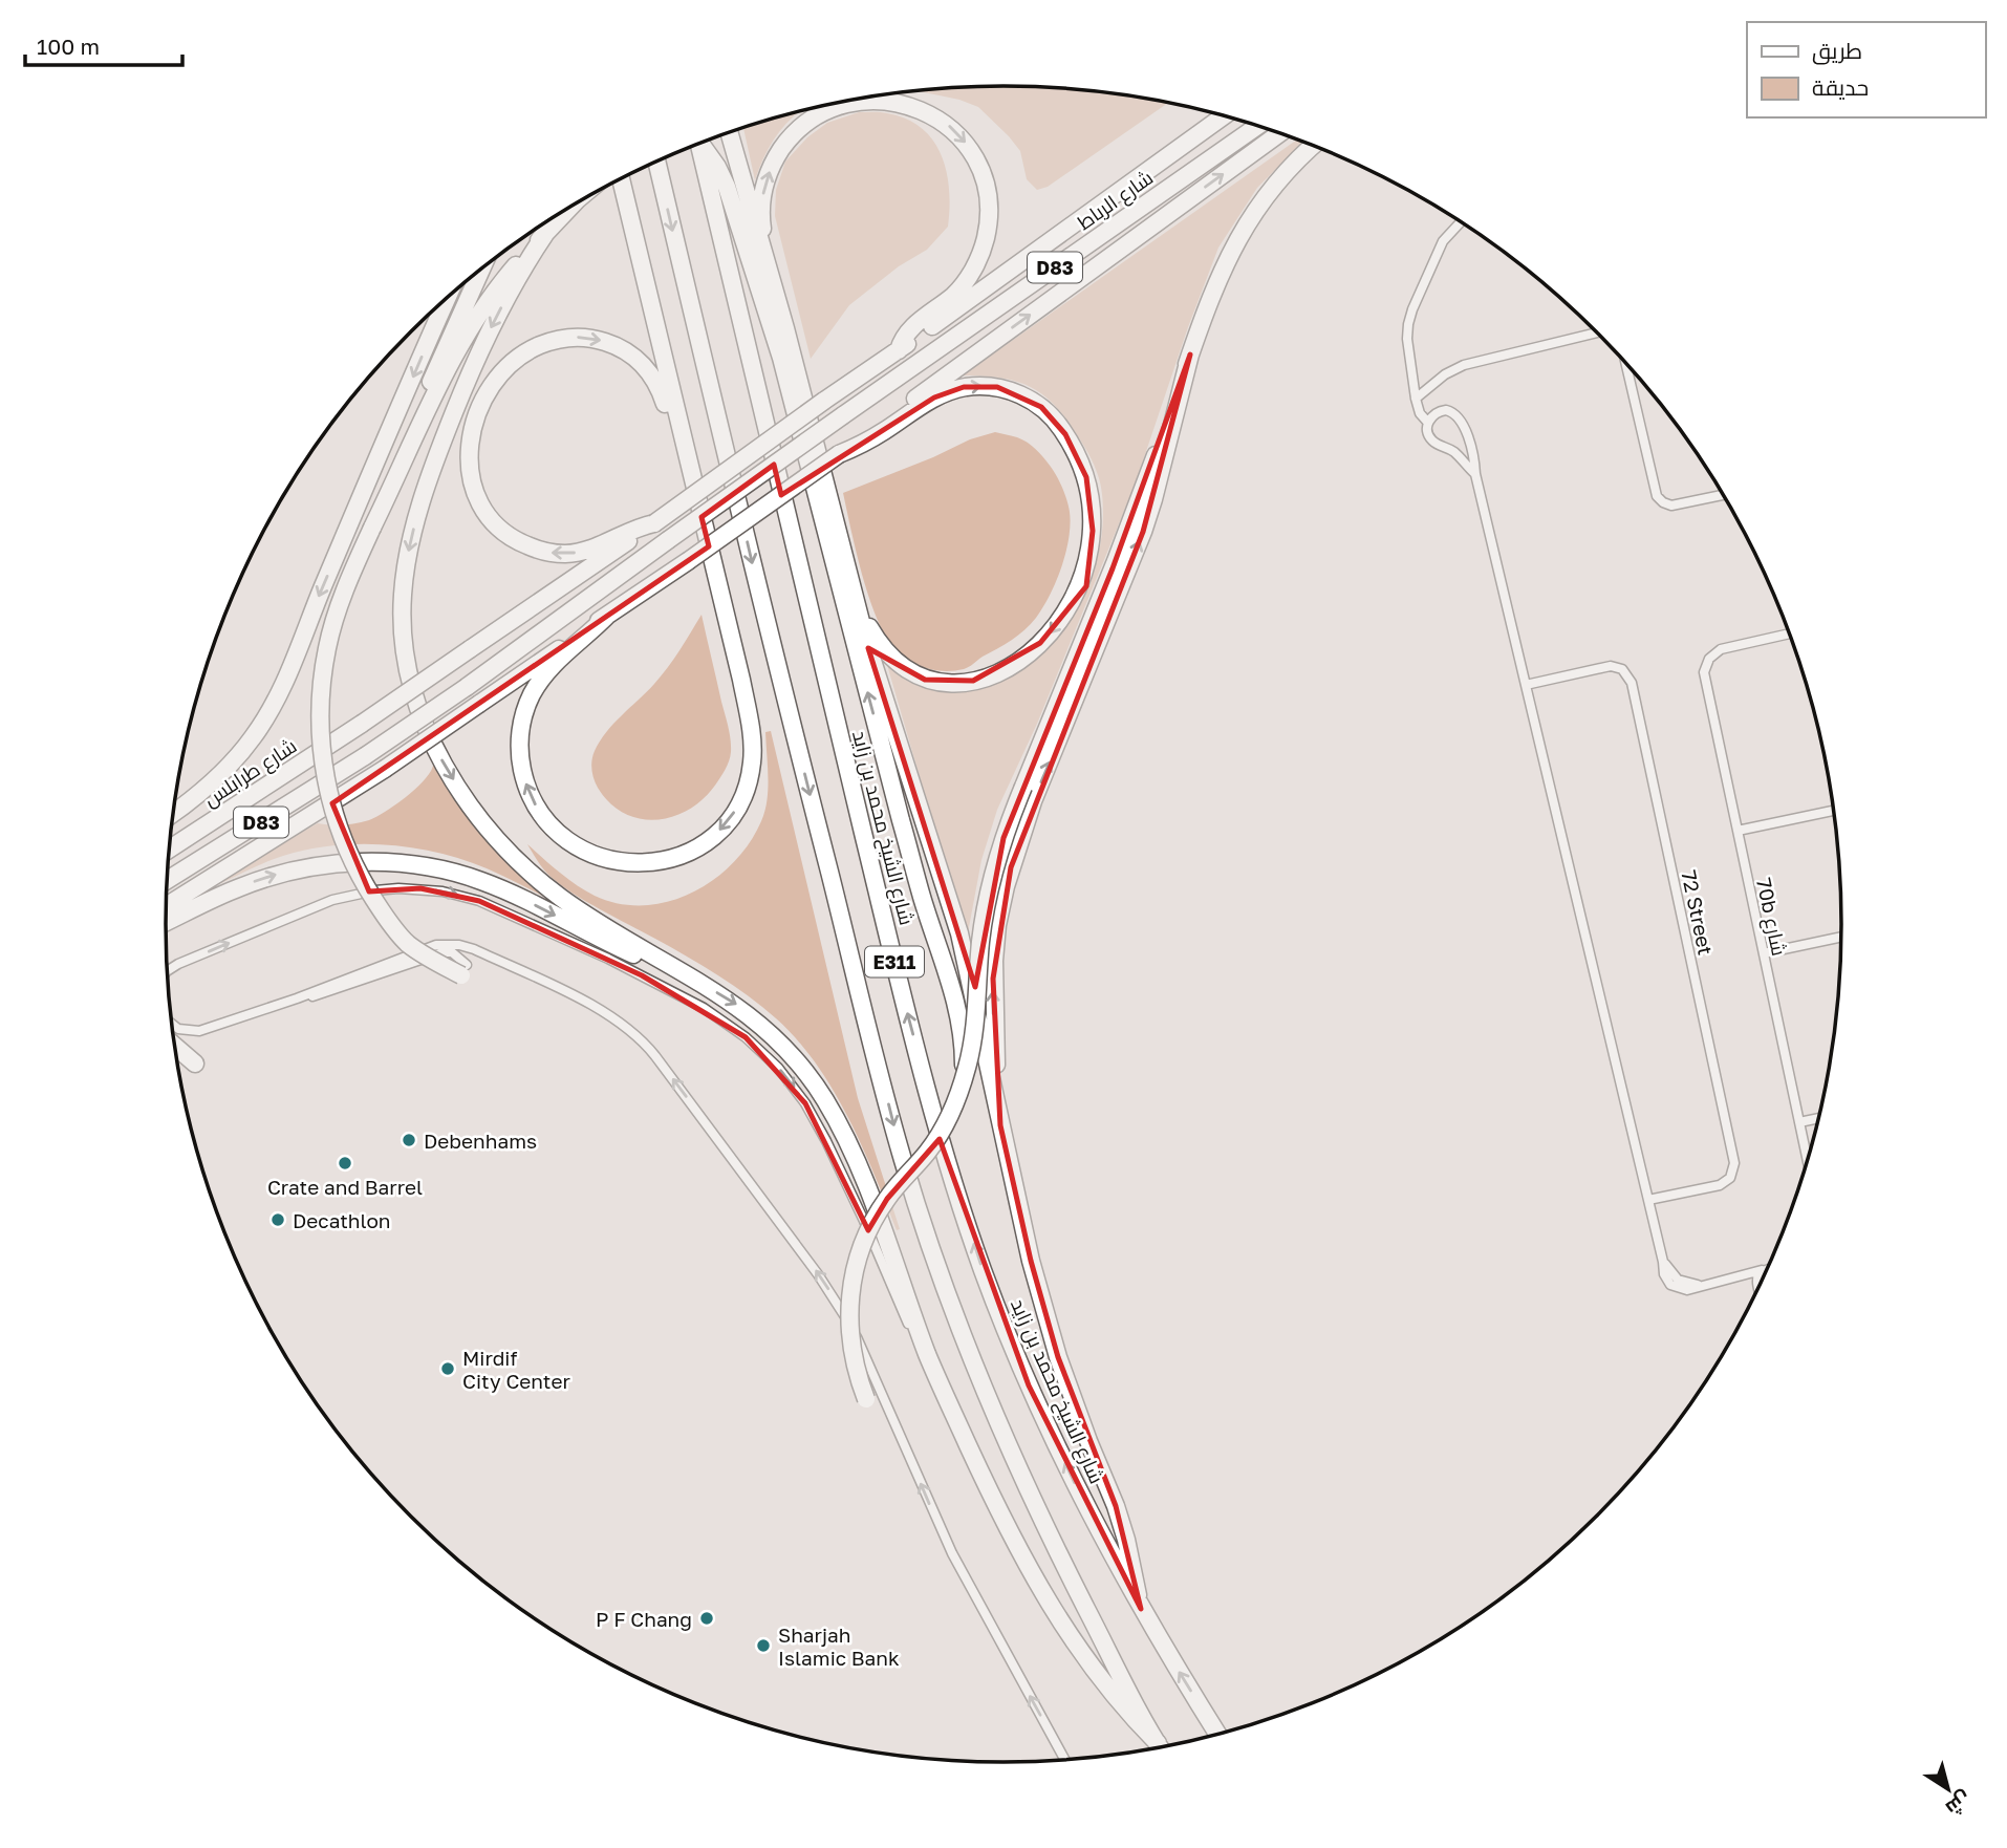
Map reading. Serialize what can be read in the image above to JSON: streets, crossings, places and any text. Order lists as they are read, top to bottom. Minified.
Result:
{"streets":{"highway":["شارع الرباط","D83","شارع طرابلس","شارع الشيخ محمد بن زايد","E311"],"street":["72 Street","70b شارع"]},"crossings":[["شارع الرباط","شارع طرابلس"]],"places":["Debenhams","Crate and Barrel","Decathlon","Mirdif City Center","P F Chang","Sharjah Islamic Bank"],"legend":["طريق","حديقة"],"scale_bar":"100 m","north":"bottom right"}
